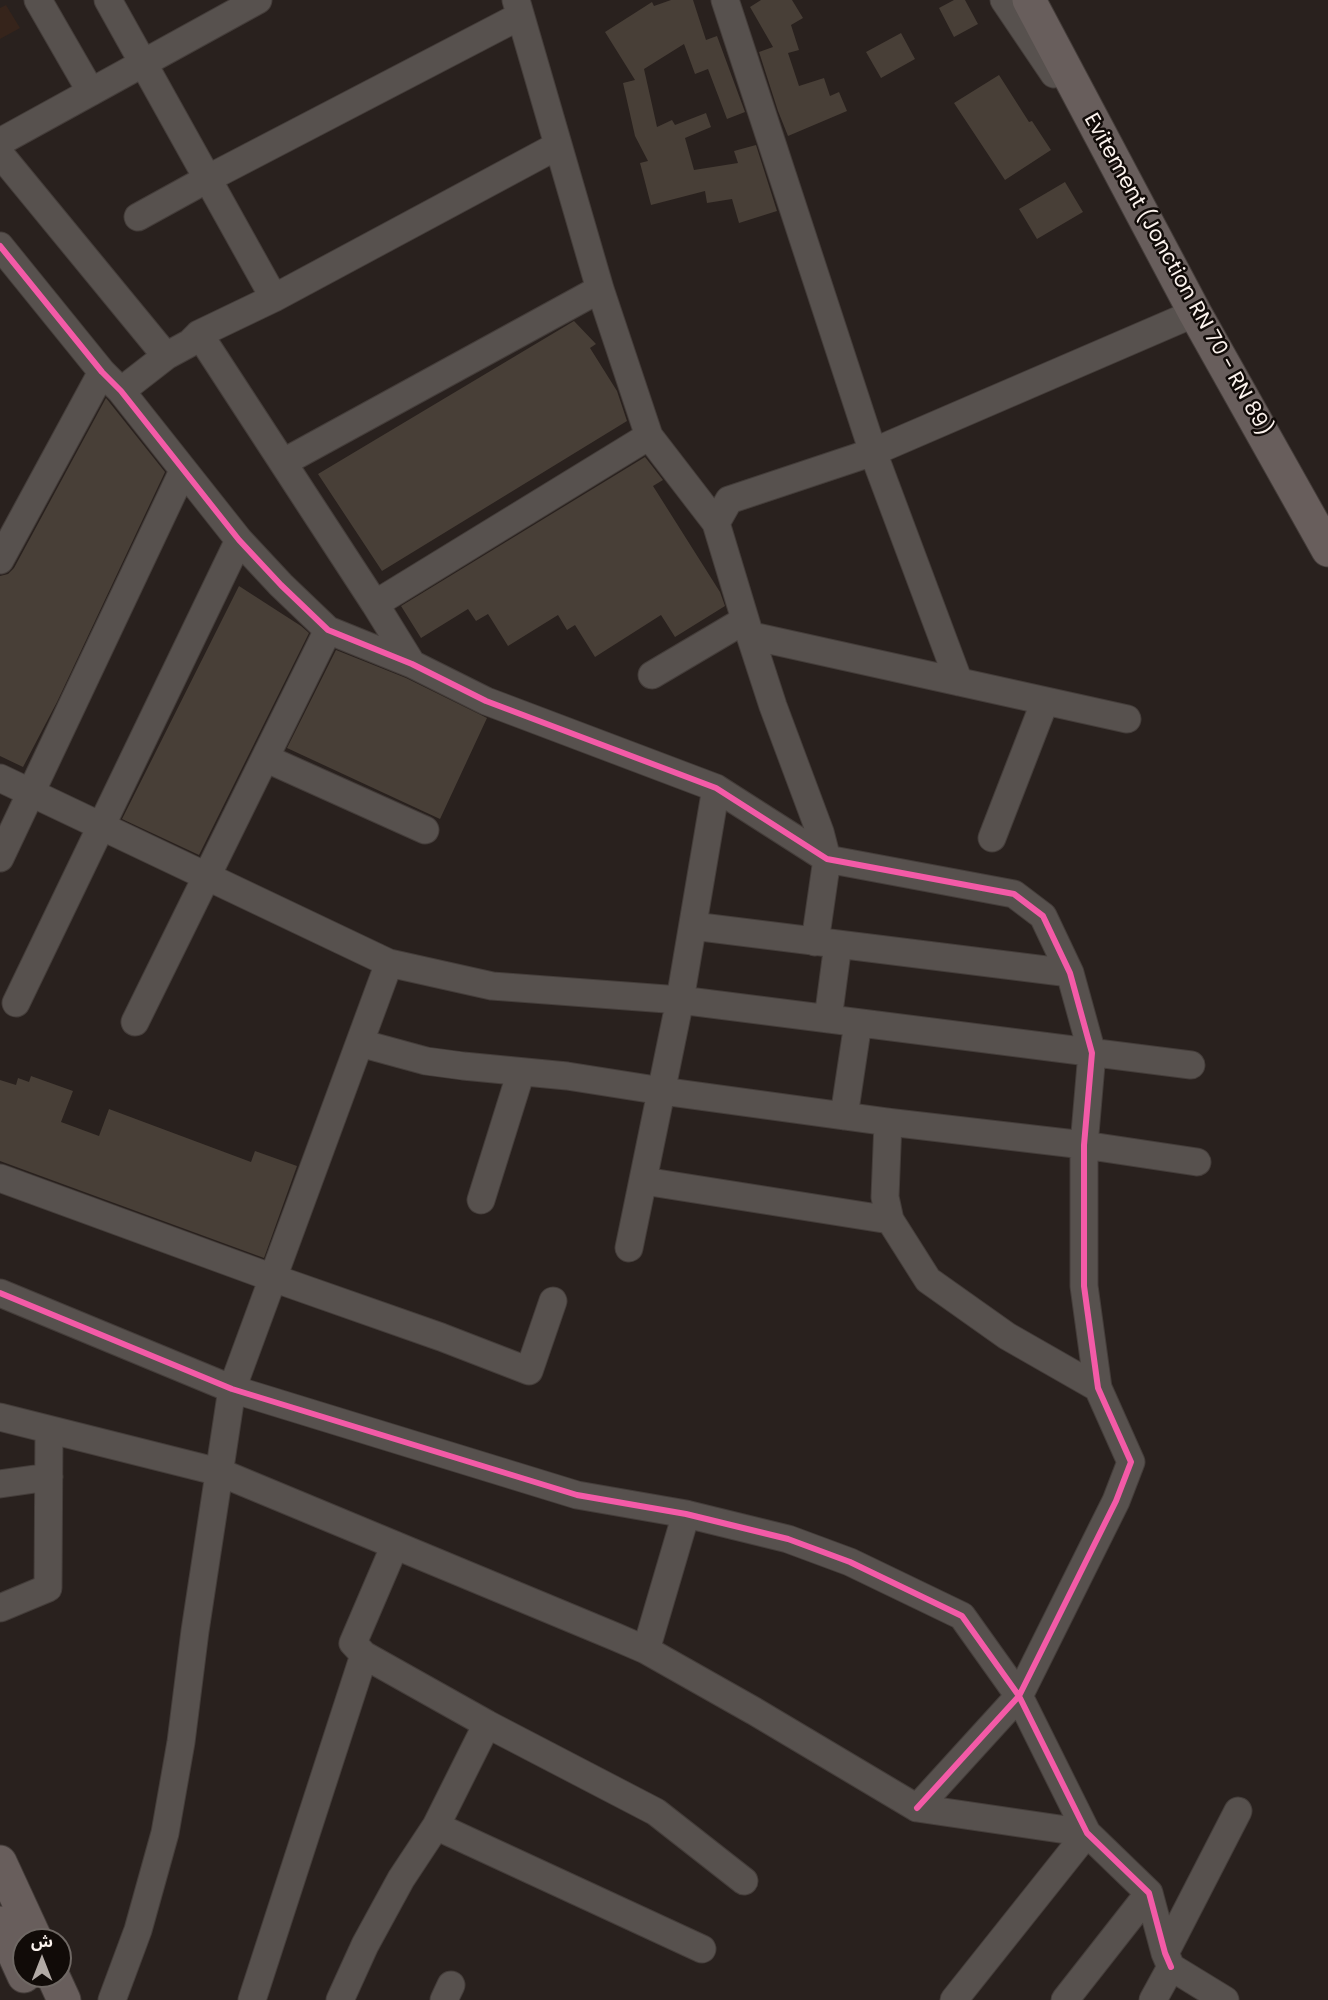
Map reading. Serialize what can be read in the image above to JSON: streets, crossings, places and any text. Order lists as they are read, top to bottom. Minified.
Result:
{"streets":{"main road":["Evitement (Jonction RN 70 - RN 89)"]},"north":"top"}
